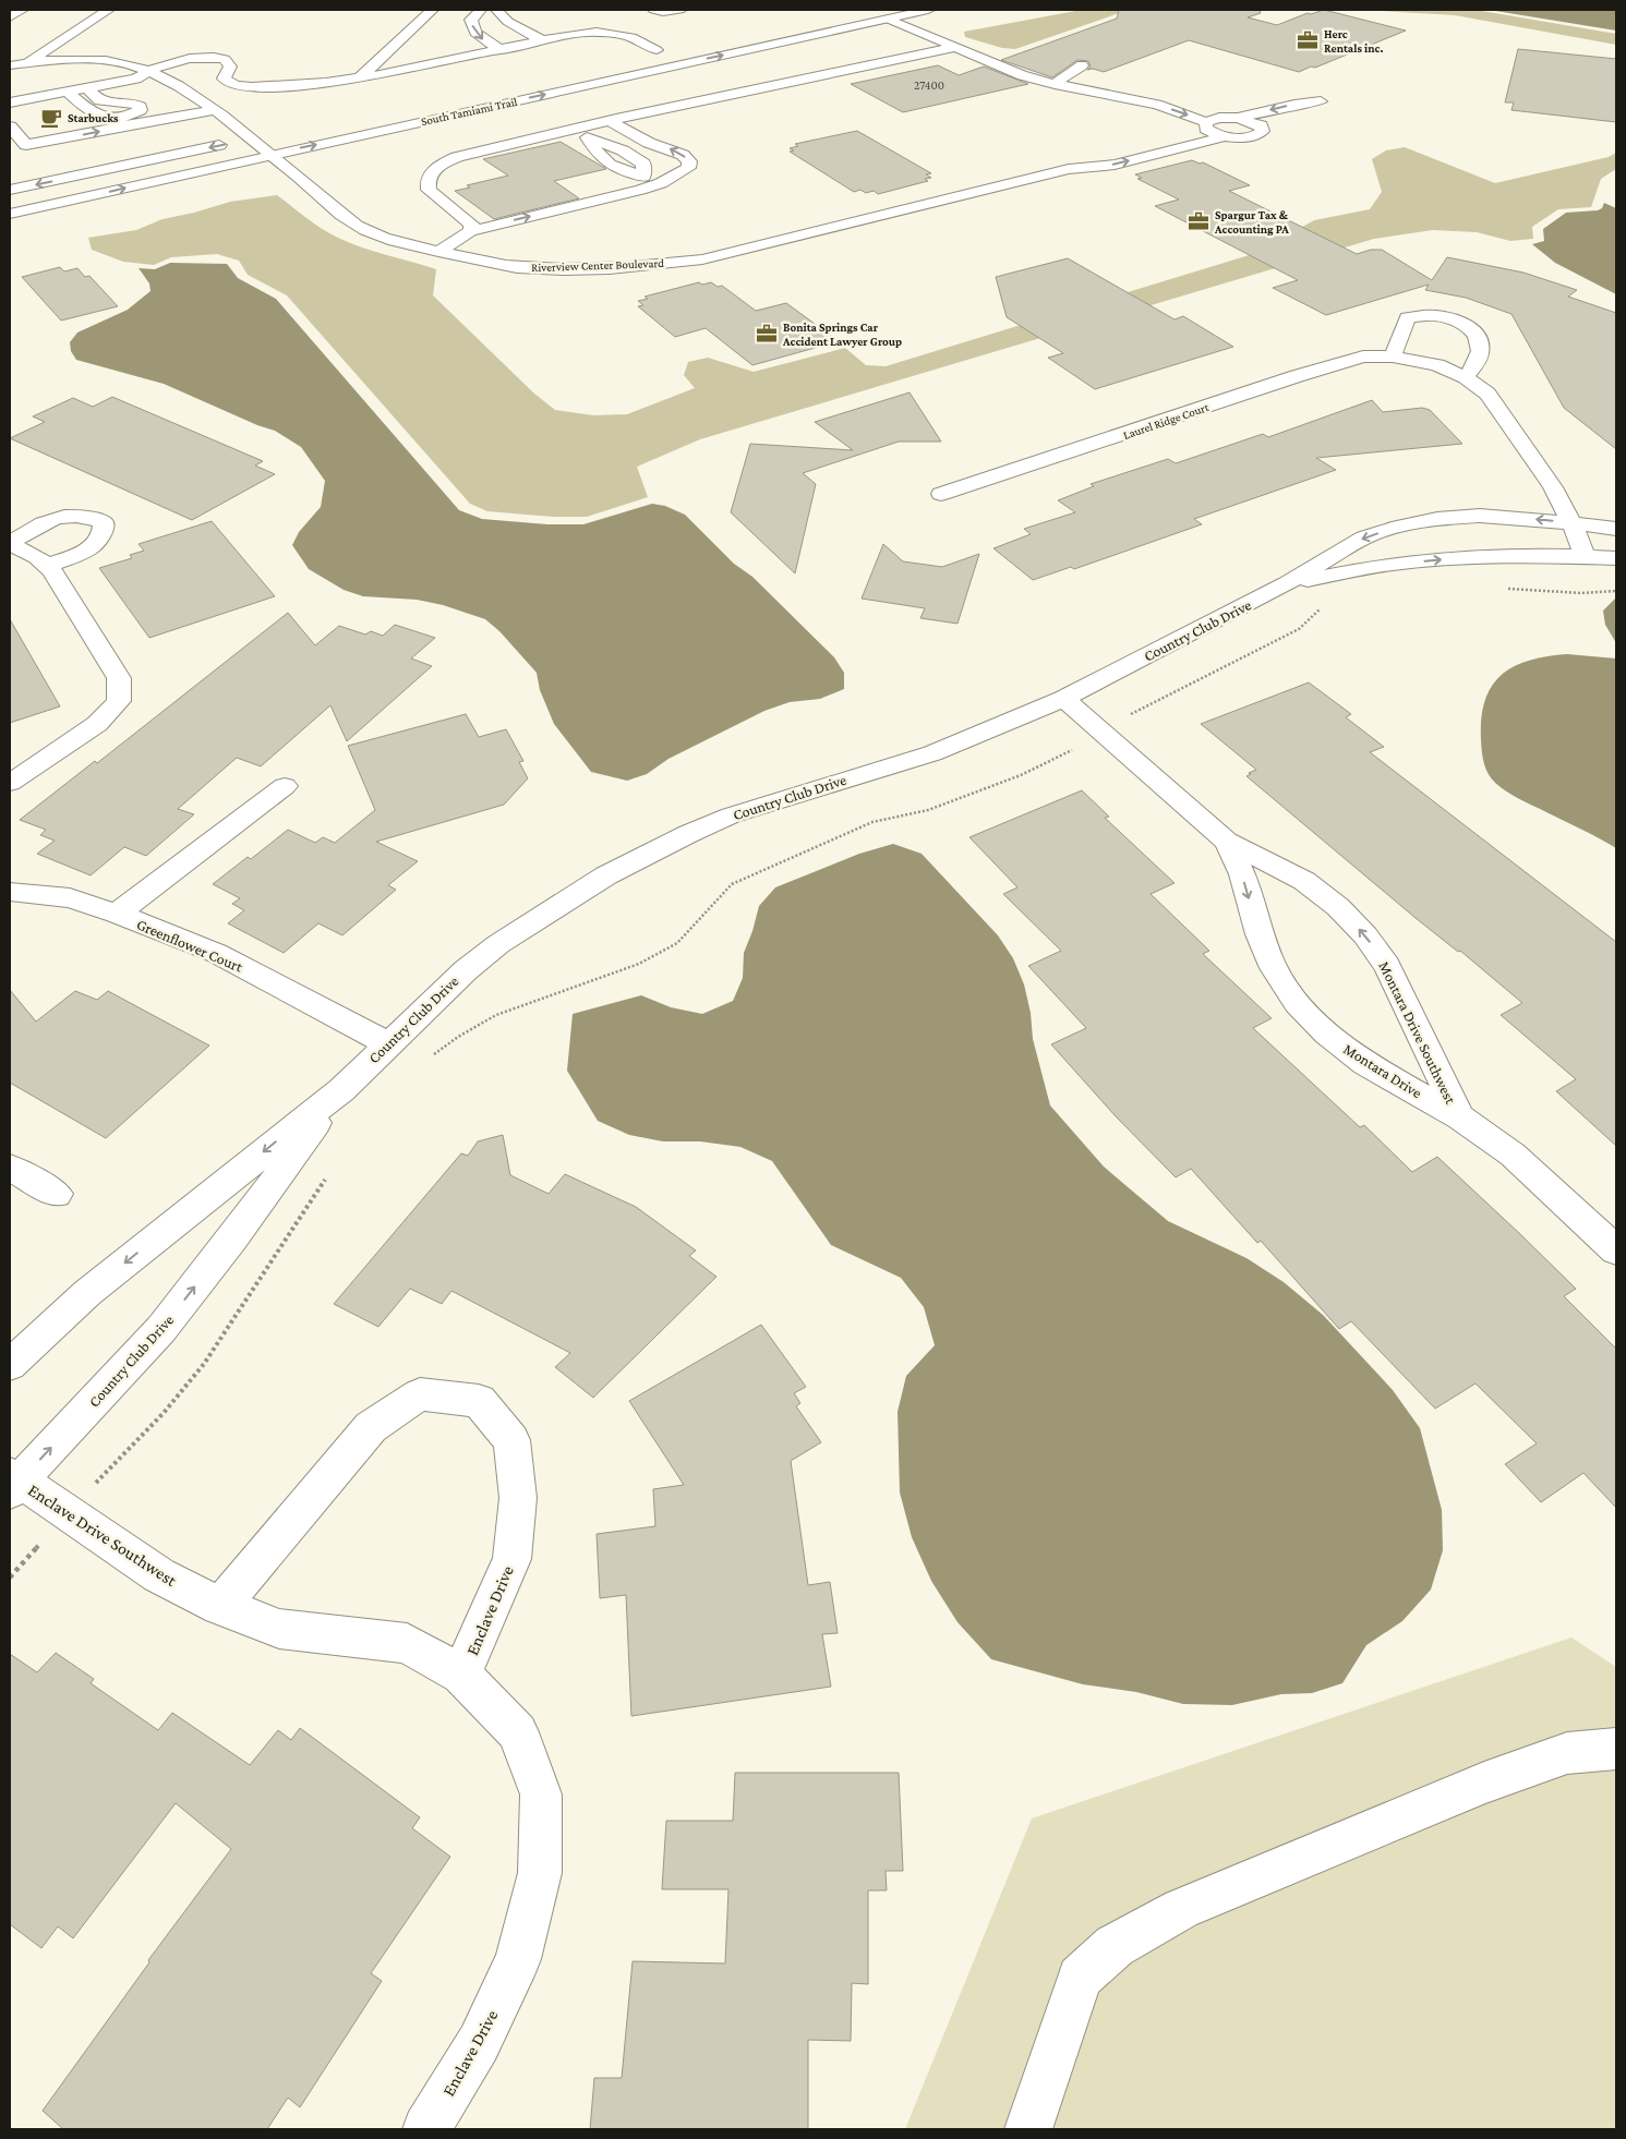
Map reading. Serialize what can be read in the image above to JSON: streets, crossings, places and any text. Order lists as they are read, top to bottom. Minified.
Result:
{"streets":{"street":["South Tamiami Trail","Riverview Center Boulevard","Laurel Ridge Court","Country Club Drive","Greenflower Court","Montara Drive Southwest","Montara Drive","Enclave Drive Southwest","Enclave Drive"]},"crossings":[["South Tamiami Trail","Riverview Center Boulevard"],["Laurel Ridge Court","Country Club Drive"],["Country Club Drive","Greenflower Court"],["Country Club Drive","Montara Drive Southwest"],["Country Club Drive","Enclave Drive Southwest"],["Montara Drive Southwest","Montara Drive"],["Enclave Drive Southwest","Enclave Drive"]],"one_way":["Montara Drive Southwest","Montara Drive"],"places":{"office":["Herc Rentals inc.","Spargur Tax & Accounting PA","Bonita Springs Car Accident Lawyer Group"],"cafe":["Starbucks"]},"house_numbers":["27400"]}
